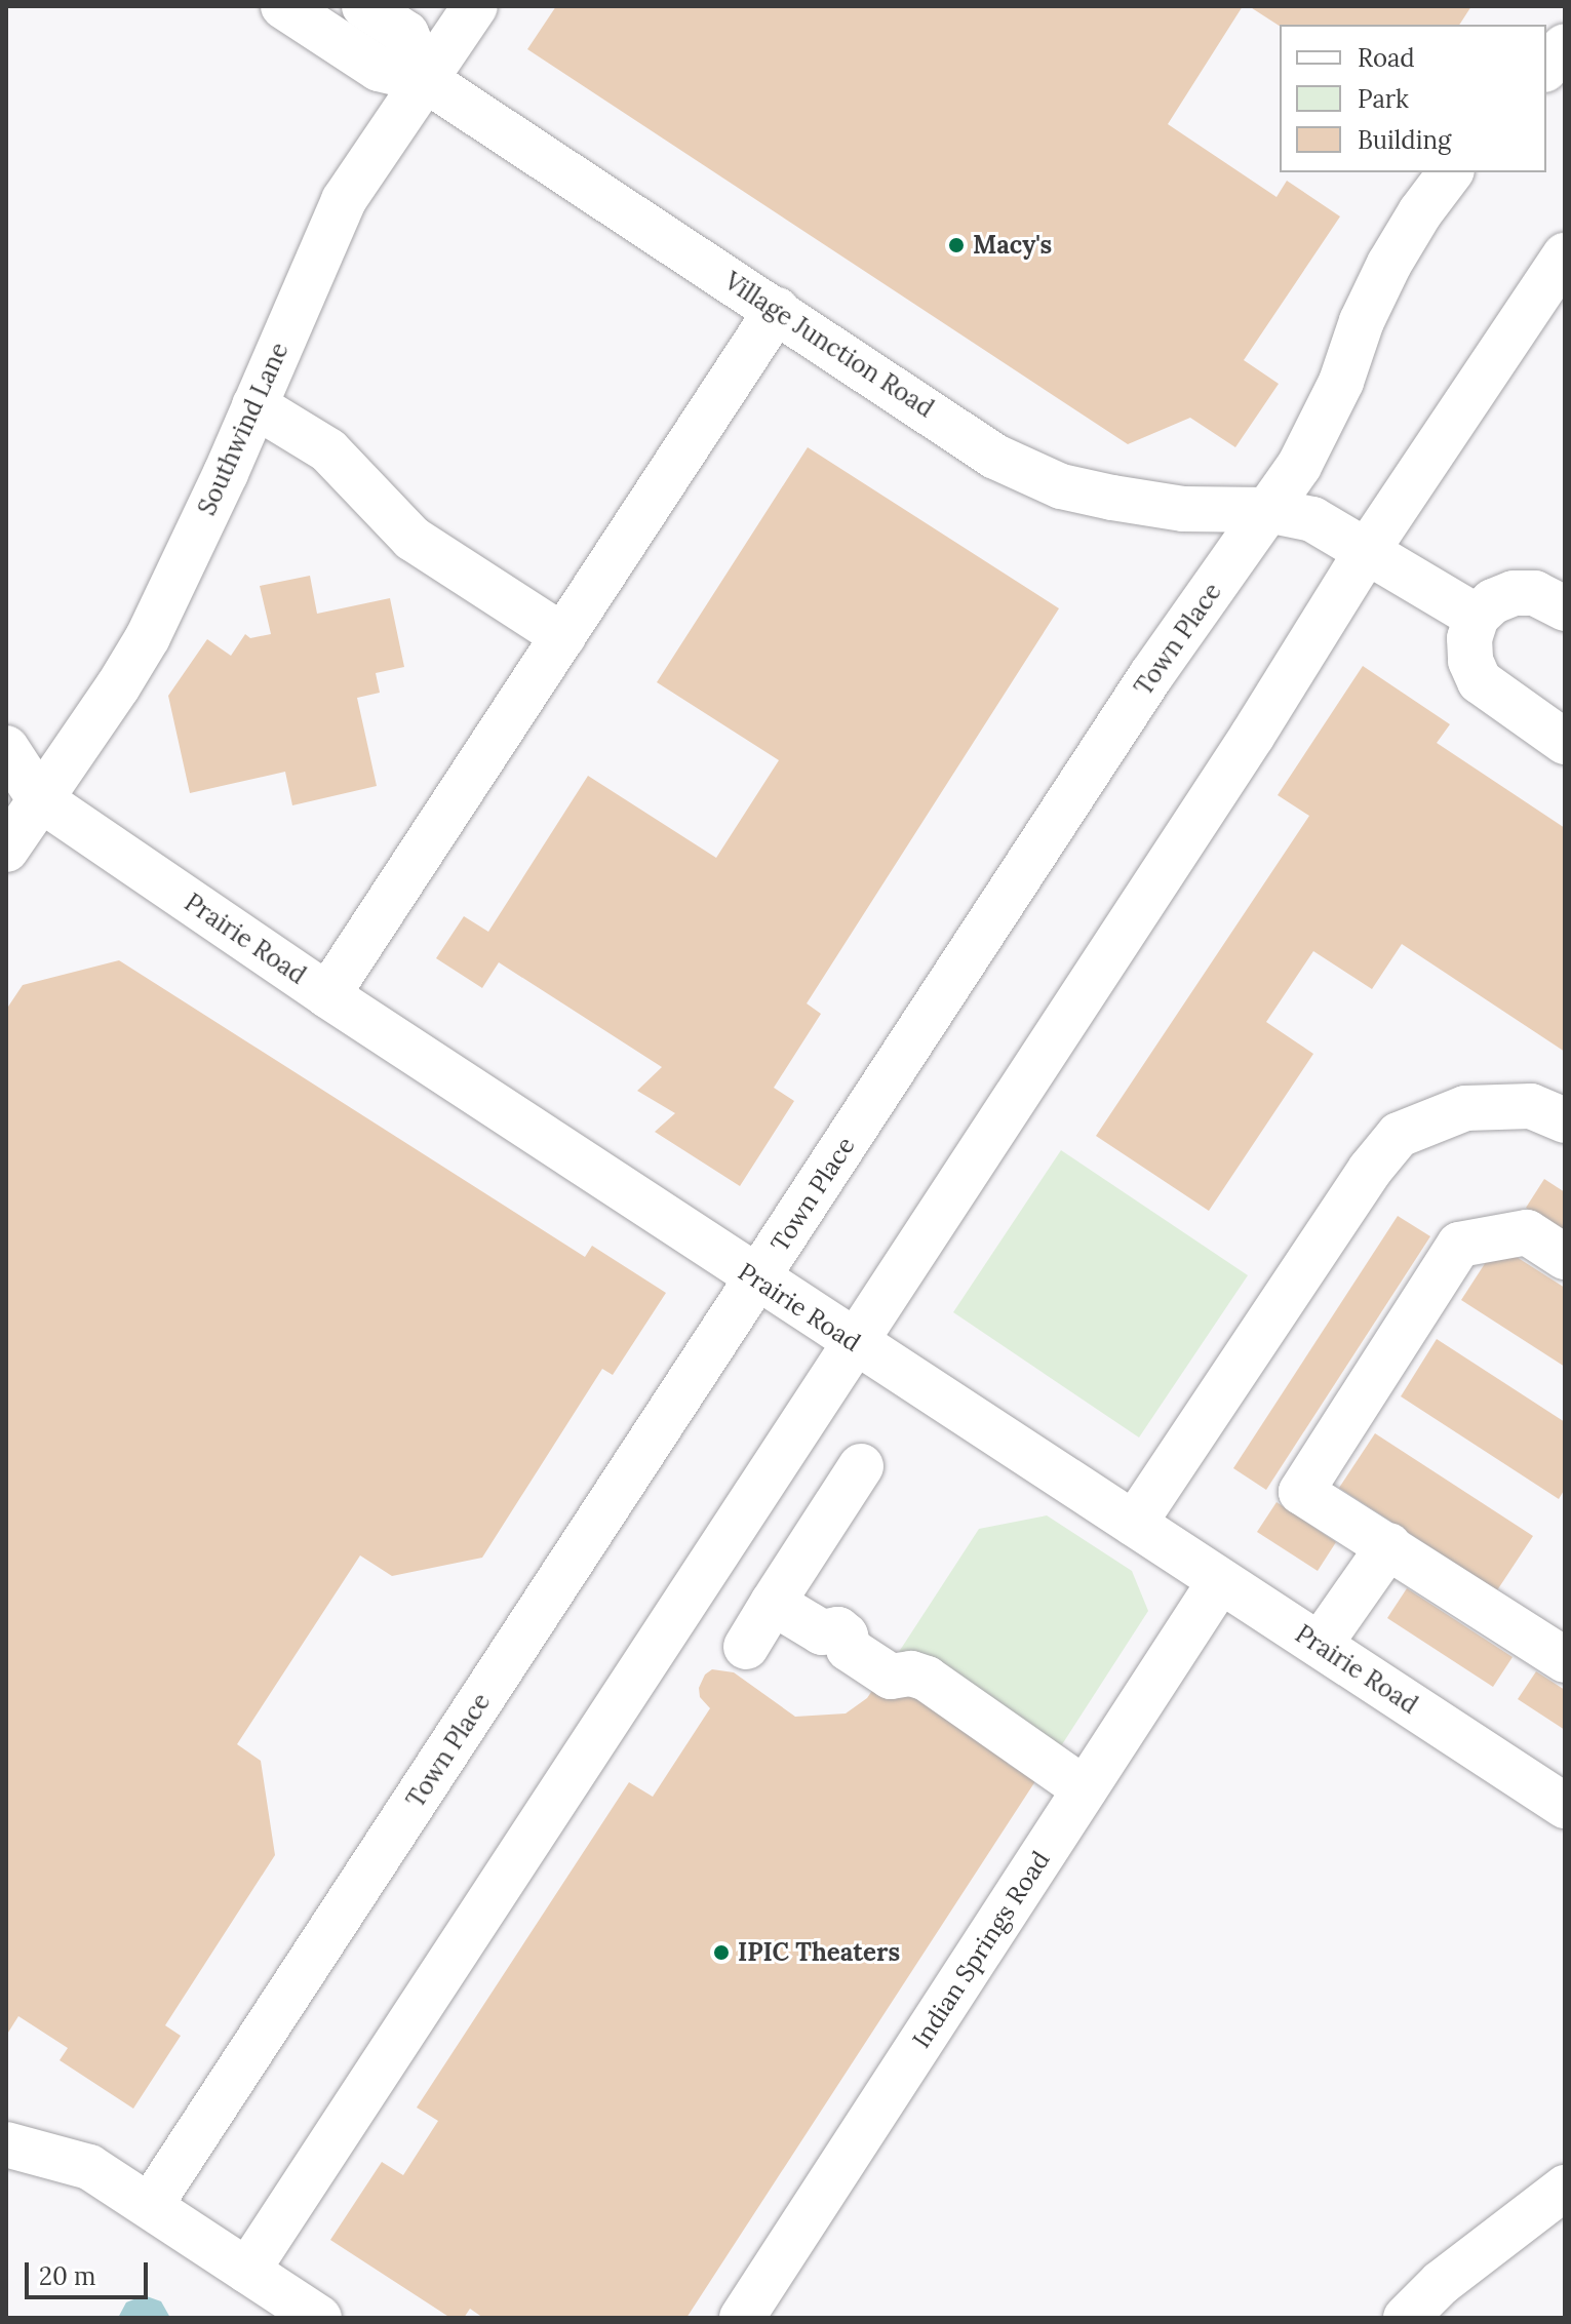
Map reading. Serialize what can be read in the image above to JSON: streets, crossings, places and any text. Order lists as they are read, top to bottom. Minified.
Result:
{"streets":{"street":["Village Junction Road","Southwind Lane","Town Place","Prairie Road","Indian Springs Road"]},"crossings":[["Village Junction Road","Southwind Lane"],["Village Junction Road","Town Place"],["Southwind Lane","Prairie Road"],["Town Place","Prairie Road"],["Prairie Road","Indian Springs Road"]],"places":["Macy's","IPIC Theaters"],"legend":["Road","Park","Building"],"scale_bar":"20 m"}
